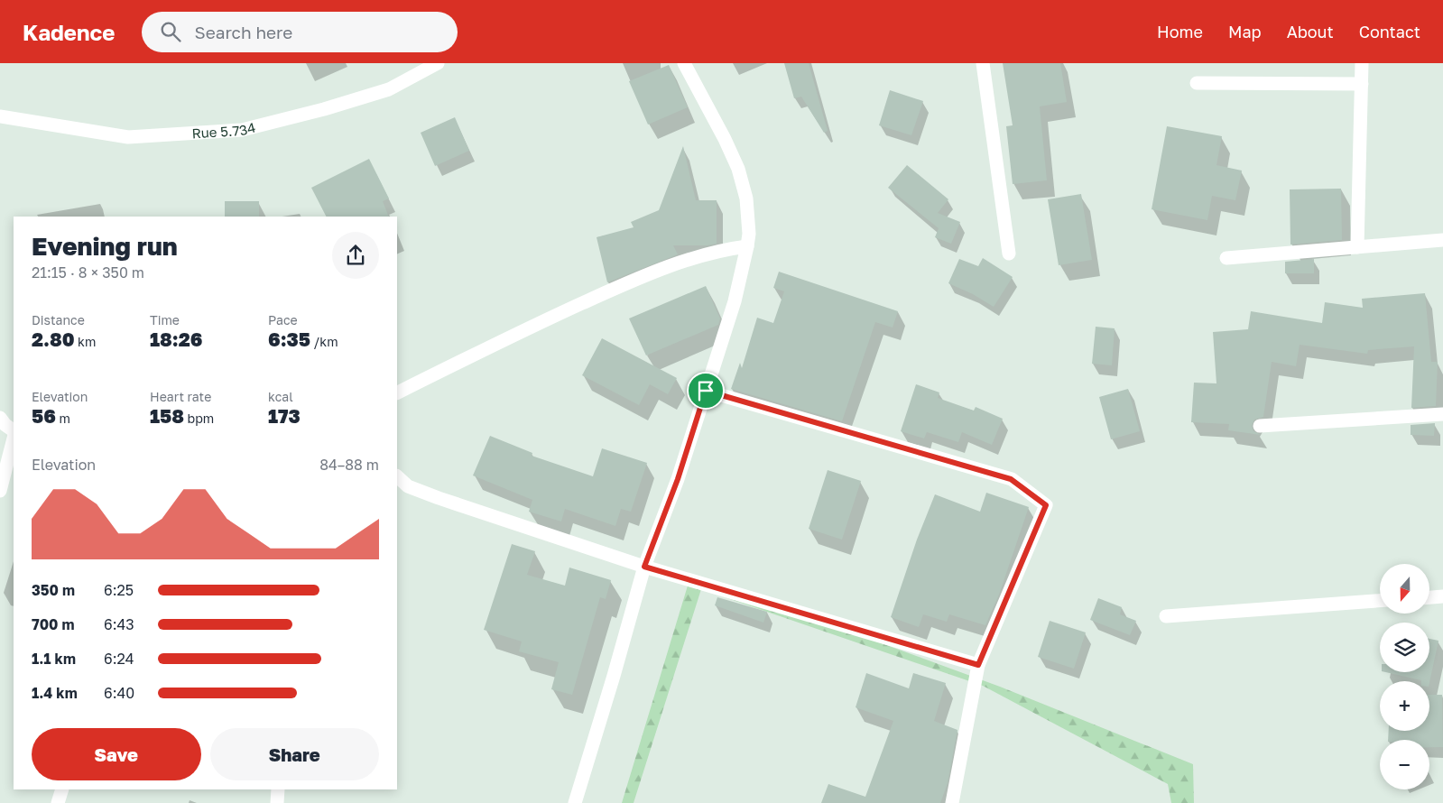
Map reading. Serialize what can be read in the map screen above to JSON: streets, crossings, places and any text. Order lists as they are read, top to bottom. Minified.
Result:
{"streets":{"street":["Rue 5.734"]},"north":"bottom","page":{"header":"Kadence","search":"Search here","nav":["Home","Map","About","Contact"],"heading":["Evening run","21:15 · 8 × 350 m"],"stats":[["Distance","2.80 km"],["Time","18:26"],["Pace","6:35 /km"],["Elevation","56 m"],["Heart rate","158 bpm"],["kcal","173"]],"chart":["Elevation","84–88 m"],"map_buttons":["+","−"],"list":[{"name":"350 m","note":"6:25"},{"name":"700 m","note":"6:43"},{"name":"1.1 km","note":"6:24"},{"name":"1.4 km","note":"6:40"}],"buttons":["Save","Share"]}}
